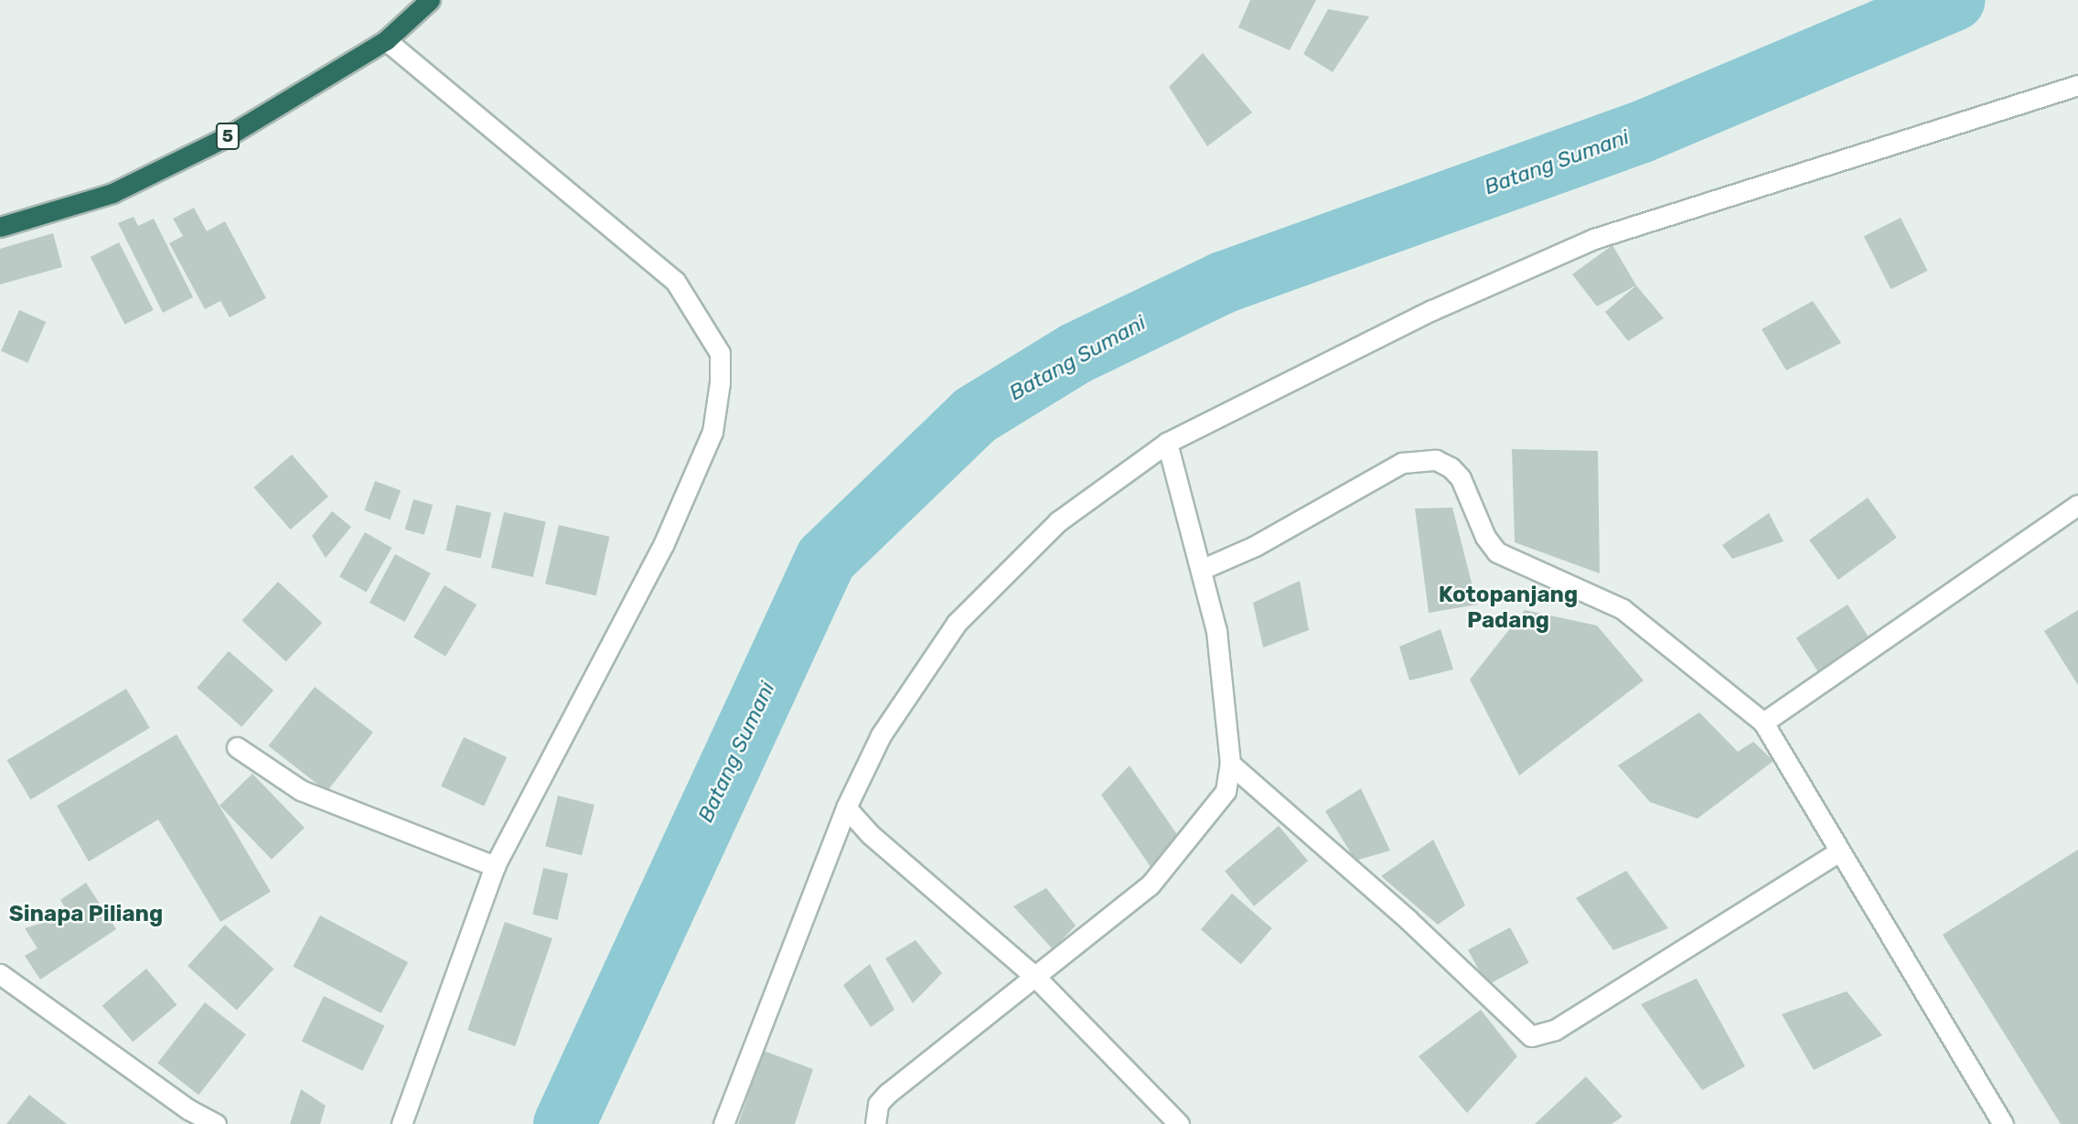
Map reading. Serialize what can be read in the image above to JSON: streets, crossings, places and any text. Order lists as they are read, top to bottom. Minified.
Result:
{"streets":{"highway":["5"]},"districts":["Kotopanjang Padang","Sinapa Piliang"],"water":["Batang Sumani"]}
